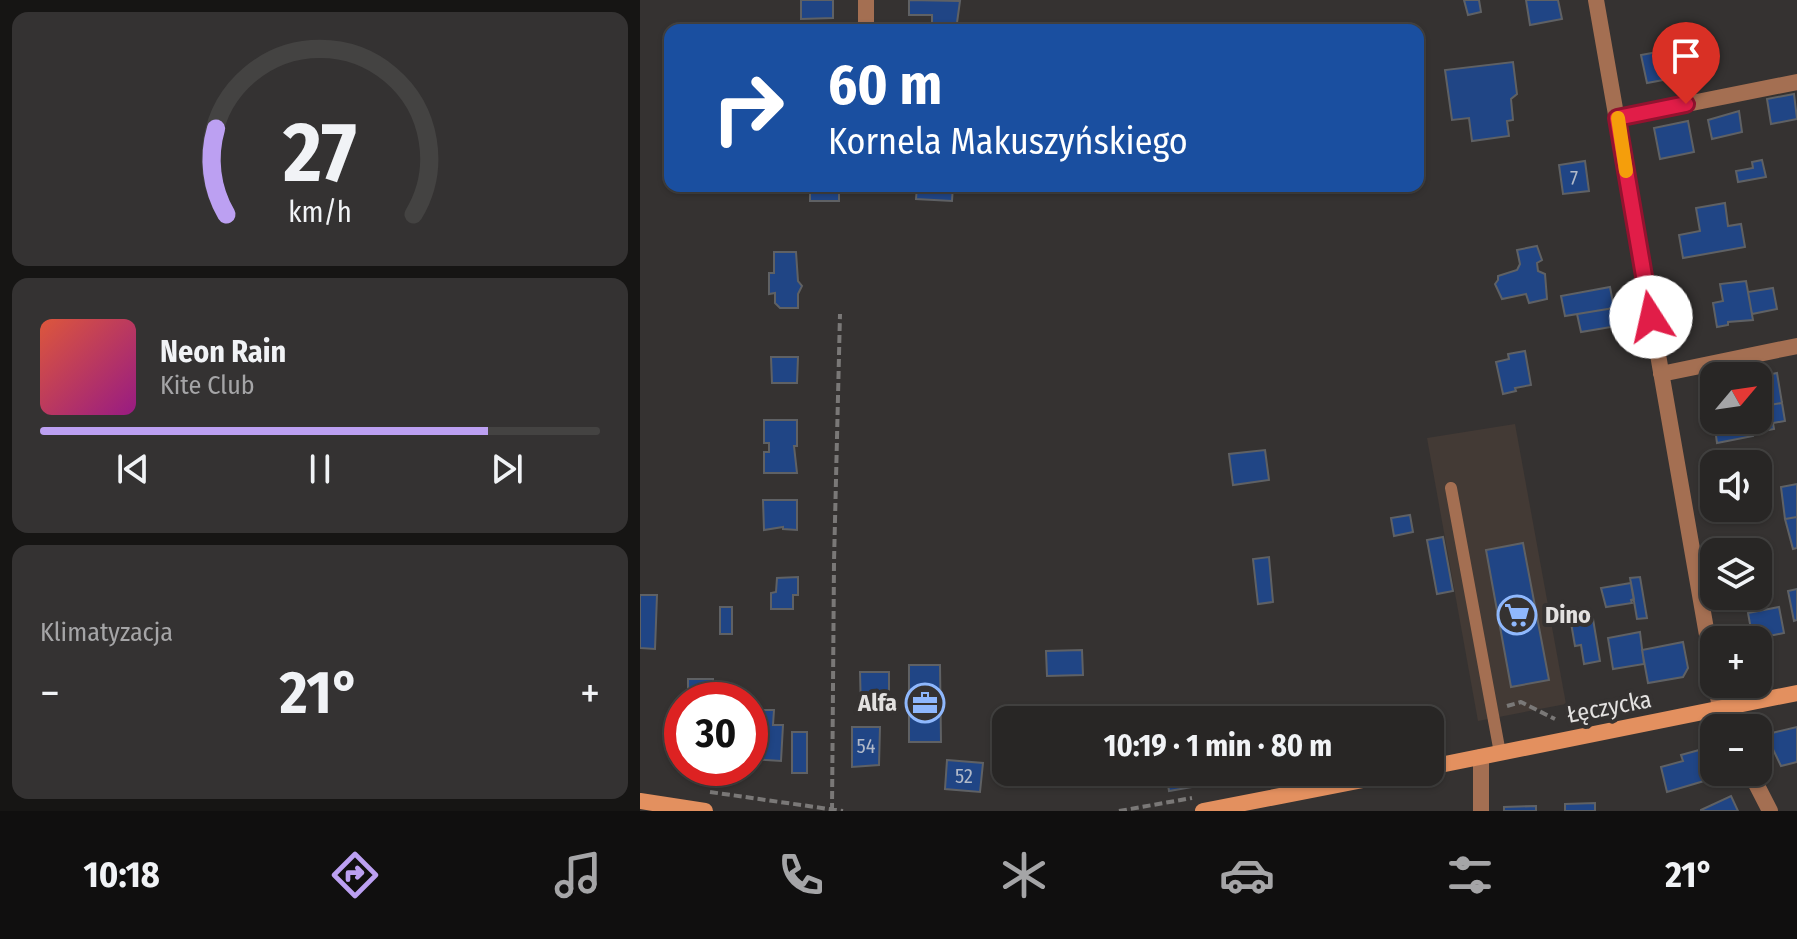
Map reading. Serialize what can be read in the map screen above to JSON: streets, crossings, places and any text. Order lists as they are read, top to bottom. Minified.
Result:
{"streets":{"street":["Łęczycka"]},"places":{"supermarket":["Dino"],"office":["Alfa"]},"house_numbers":["7","54","52"],"north":"top right","page":{"turn":["60 m","Kornela Makuszyńskiego"],"song":["Neon Rain","Kite Club"],"map_buttons":["+","−"],"tile":"Klimatyzacja","heat":["−","21°","+"],"limit":"30","trip":"10:19 · 1 min · 80 m","tabs":["10:18","21°"],"gauge":["27","km/h"]}}
